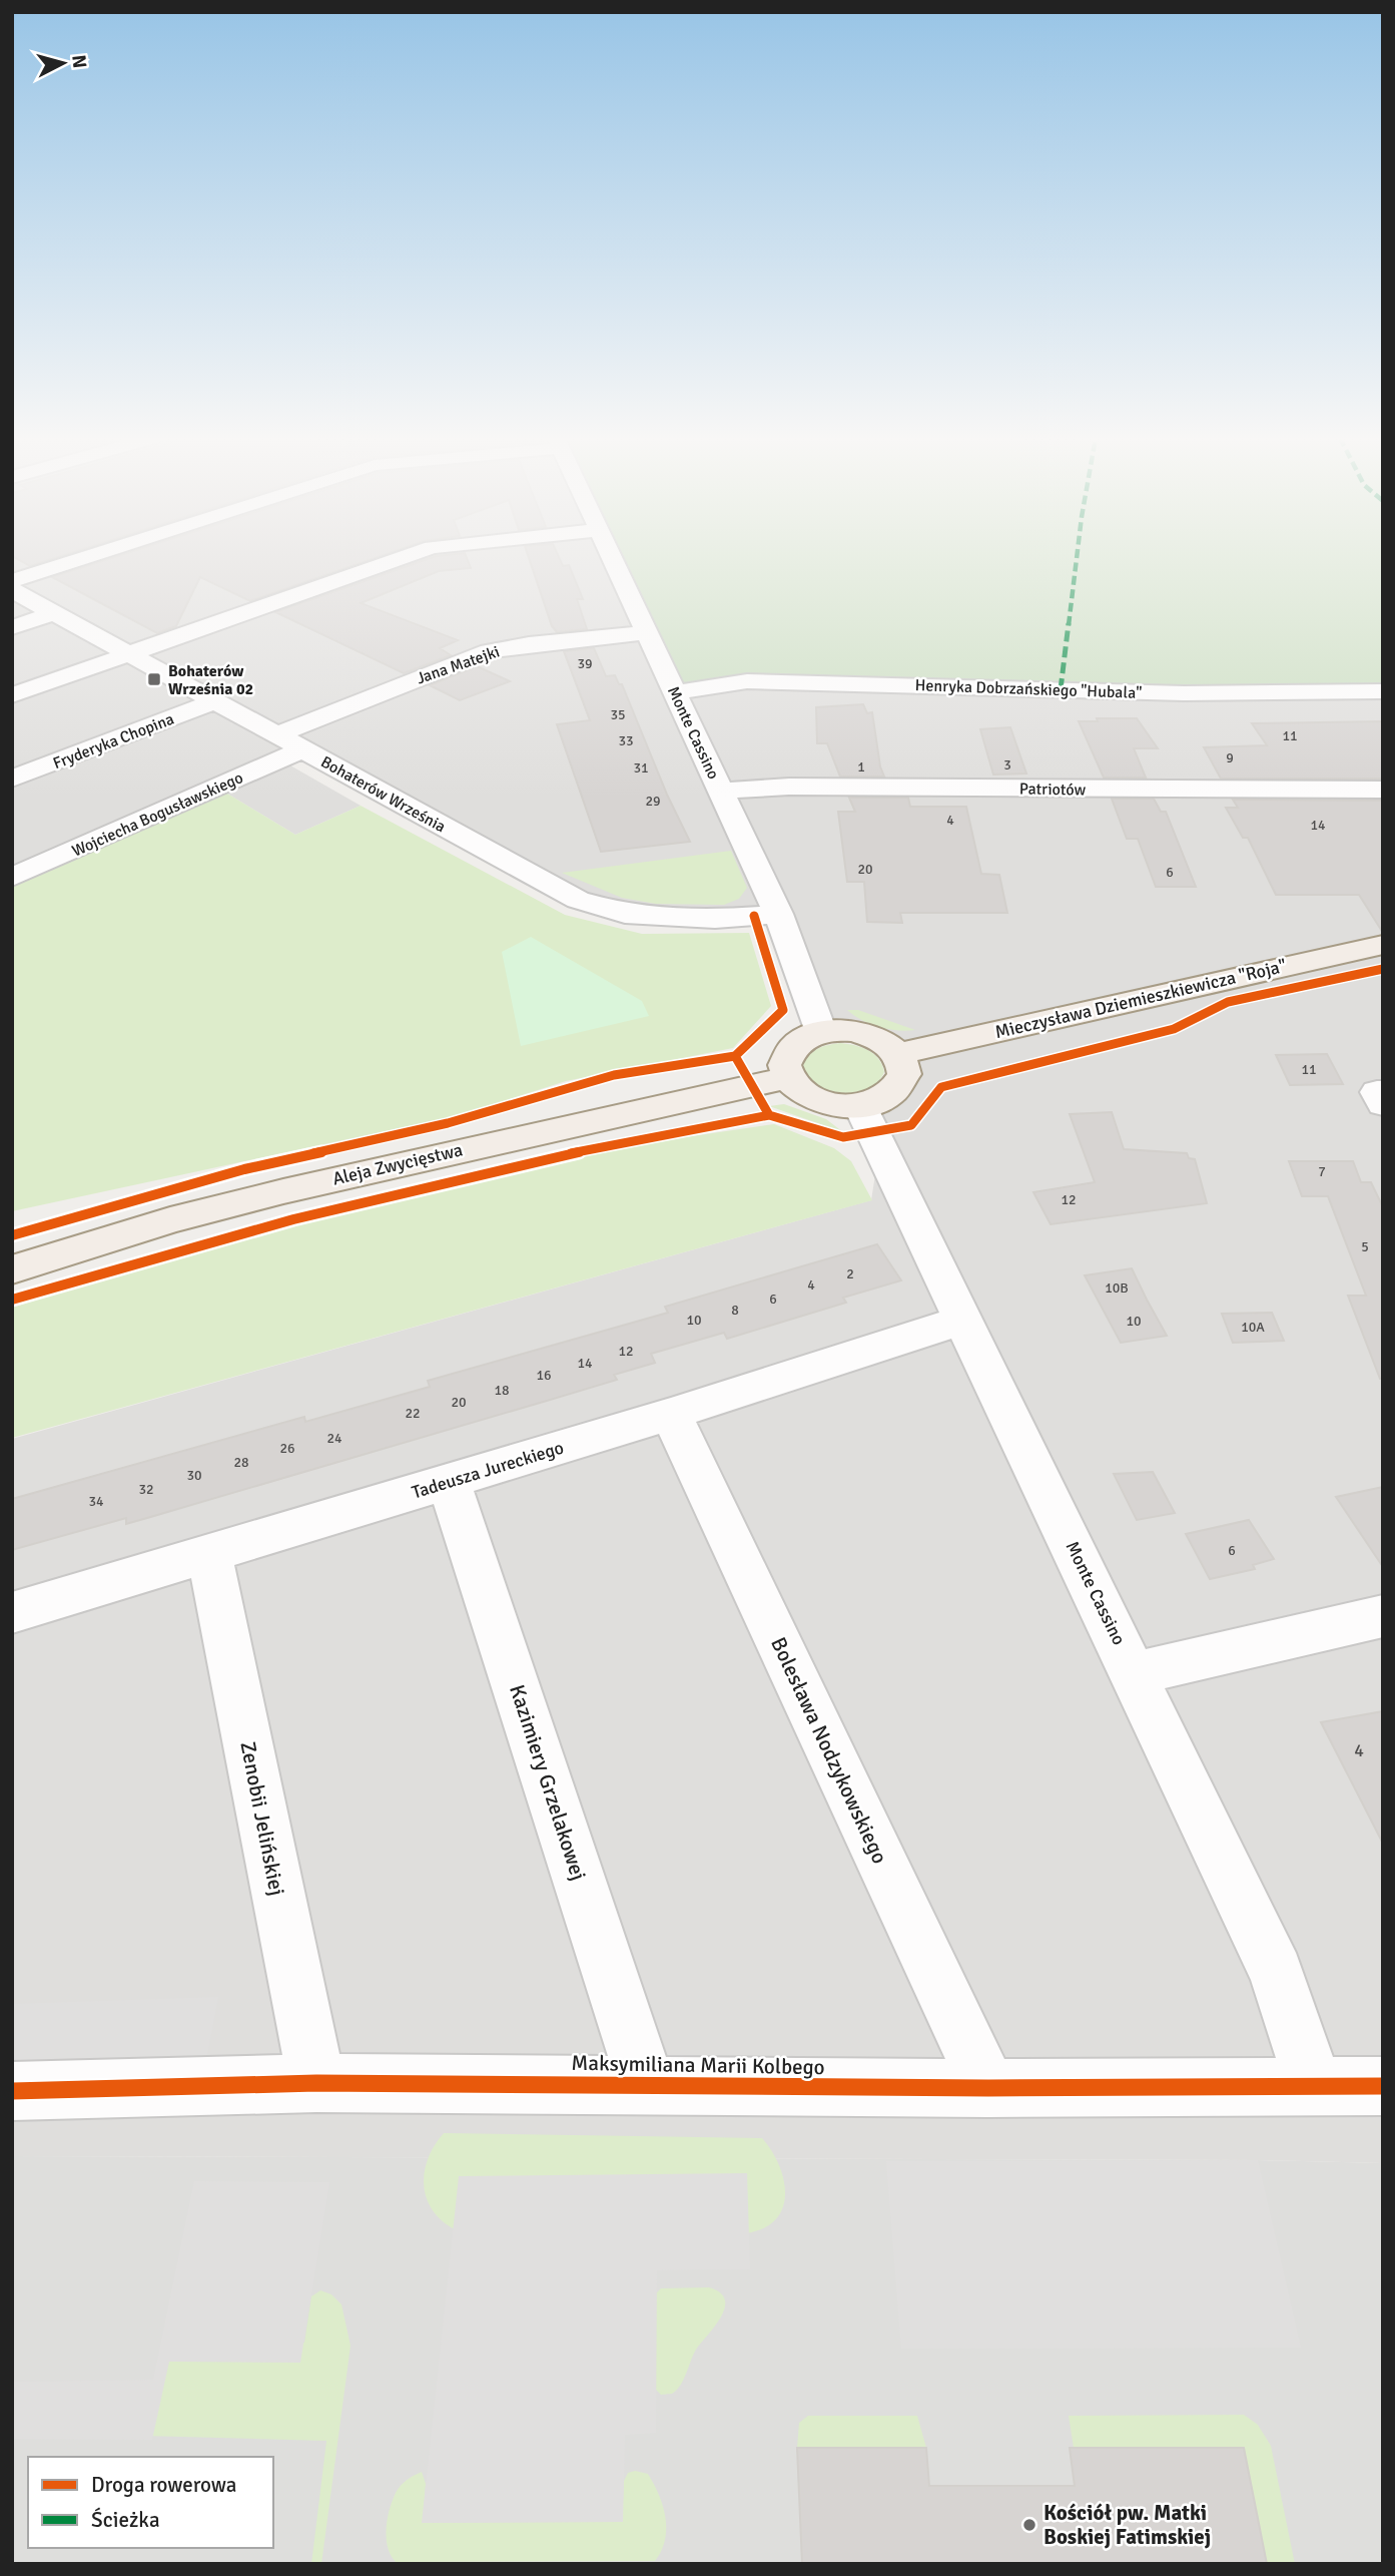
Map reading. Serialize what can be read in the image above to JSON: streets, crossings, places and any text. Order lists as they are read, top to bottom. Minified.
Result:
{"streets":{"main road":["Mieczysława Dziemieszkiewicza \"Roja\"","Aleja Zwycięstwa"],"street":["Jana Matejki","Henryka Dobrzańskiego \"Hubala\"","Monte Cassino","Fryderyka Chopina","Patriotów","Bohaterów Września","Wojciecha Bogusławskiego","Tadeusza Jureckiego","Bolesława Nodzykowskiego","Kazimiery Grzelakowej","Zenobii Jelińskiej","Maksymiliana Marii Kolbego"]},"crossings":[["Jana Matejki","Monte Cassino"],["Jana Matejki","Bohaterów Września"],["Henryka Dobrzańskiego \"Hubala\"","Monte Cassino"],["Monte Cassino","Patriotów"],["Monte Cassino","Bohaterów Września"],["Monte Cassino","Mieczysława Dziemieszkiewicza \"Roja\""],["Monte Cassino","Aleja Zwycięstwa"],["Monte Cassino","Tadeusza Jureckiego"],["Monte Cassino","Maksymiliana Marii Kolbego"],["Fryderyka Chopina","Bohaterów Września"],["Bohaterów Września","Wojciecha Bogusławskiego"],["Mieczysława Dziemieszkiewicza \"Roja\"","Aleja Zwycięstwa"],["Tadeusza Jureckiego","Bolesława Nodzykowskiego"],["Tadeusza Jureckiego","Kazimiery Grzelakowej"],["Tadeusza Jureckiego","Zenobii Jelińskiej"],["Bolesława Nodzykowskiego","Maksymiliana Marii Kolbego"],["Kazimiery Grzelakowej","Maksymiliana Marii Kolbego"],["Zenobii Jelińskiej","Maksymiliana Marii Kolbego"]],"places":{"transit":["Bohaterów Września 02"],"other":["Kościół pw. Matki Boskiej Fatimskiej"]},"house_numbers":["39","35","11","33","9","3","1","31","29","4","14","20","6","11","7","12","5","2","4","10B","6","8","10","10","10A","12","14","16","18","20","22","24","26","28","30","32","34","6","4"],"legend":["Droga rowerowa","Ścieżka"],"north":"right"}
